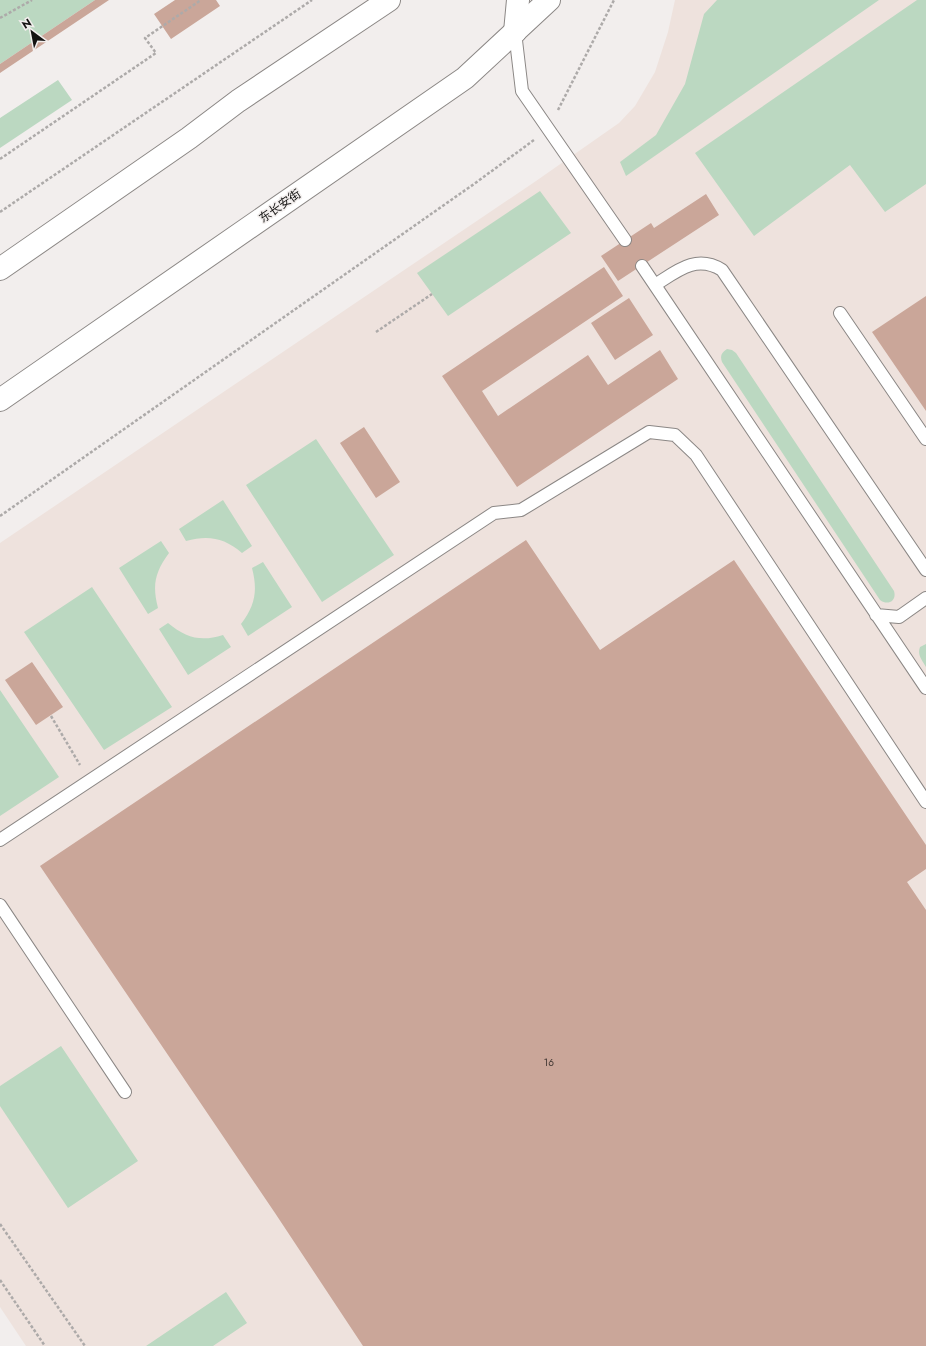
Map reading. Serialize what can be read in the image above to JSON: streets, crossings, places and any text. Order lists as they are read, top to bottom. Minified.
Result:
{"streets":{"main road":["东长安街"]},"house_numbers":["16"],"north":"top left"}
